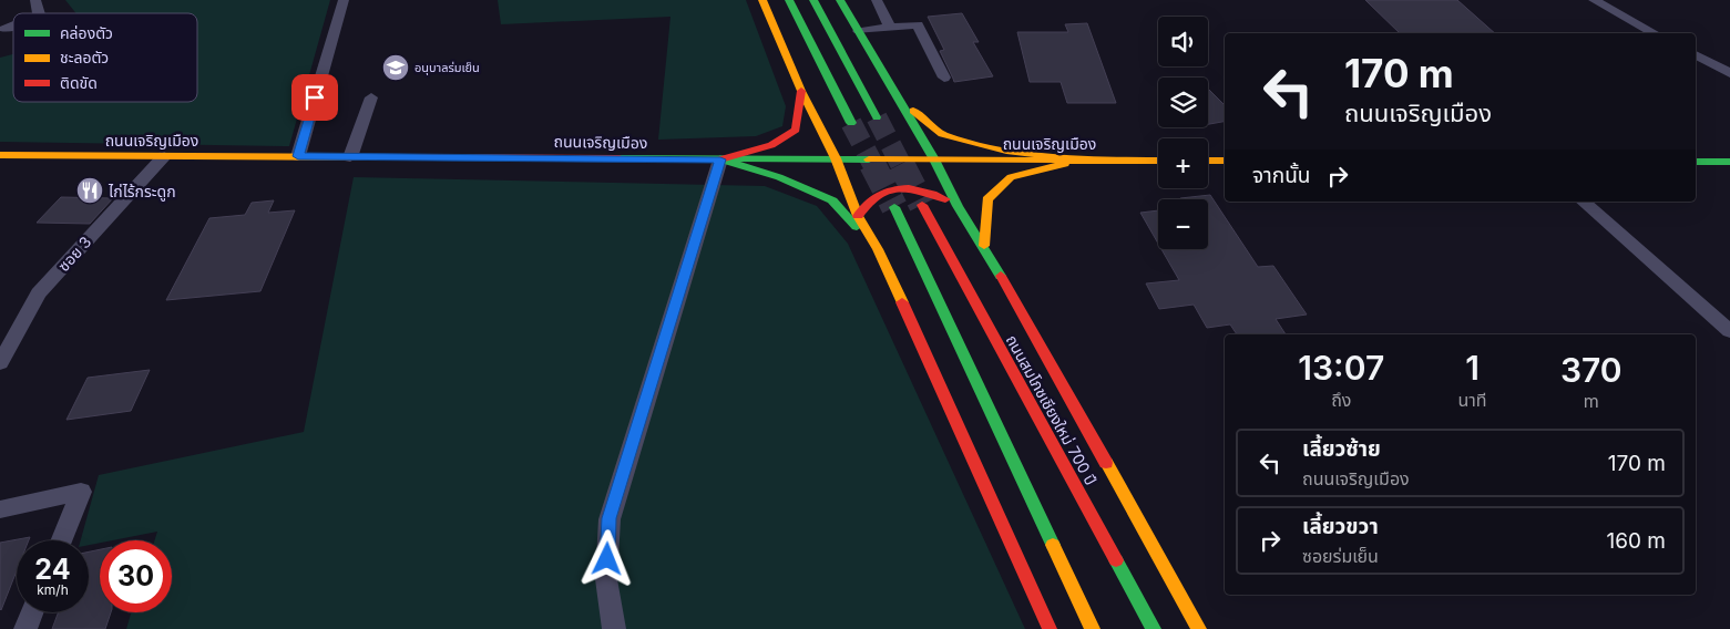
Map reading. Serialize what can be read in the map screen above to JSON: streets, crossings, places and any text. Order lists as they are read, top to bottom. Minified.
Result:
{"streets":{"main road":["ถนนเจริญเมือง","ถนนสมโภชเชียงใหม่ 700 ปี"],"street":["ซอย 3"]},"crossings":[["ถนนเจริญเมือง","ซอย 3"]],"places":{"school or university":["อนุบาลร่มเย็น"],"restaurant":["ไก่ไร้กระดูก"]},"legend":["คล่องตัว","ชะลอตัว","ติดขัด"],"page":{"map_buttons":["+","−"],"turn":["170 m","ถนนเจริญเมือง"],"then":"จากนั้น","eta":["13:07","ถึง","1","นาที","370","m"],"list":[{"name":"เลี้ยวซ้าย","note":"ถนนเจริญเมือง","value":"170 m"},{"name":"เลี้ยวขวา","note":"ซอยร่มเย็น","value":"160 m"}],"speed":"24 km/h","limit":"30"}}
